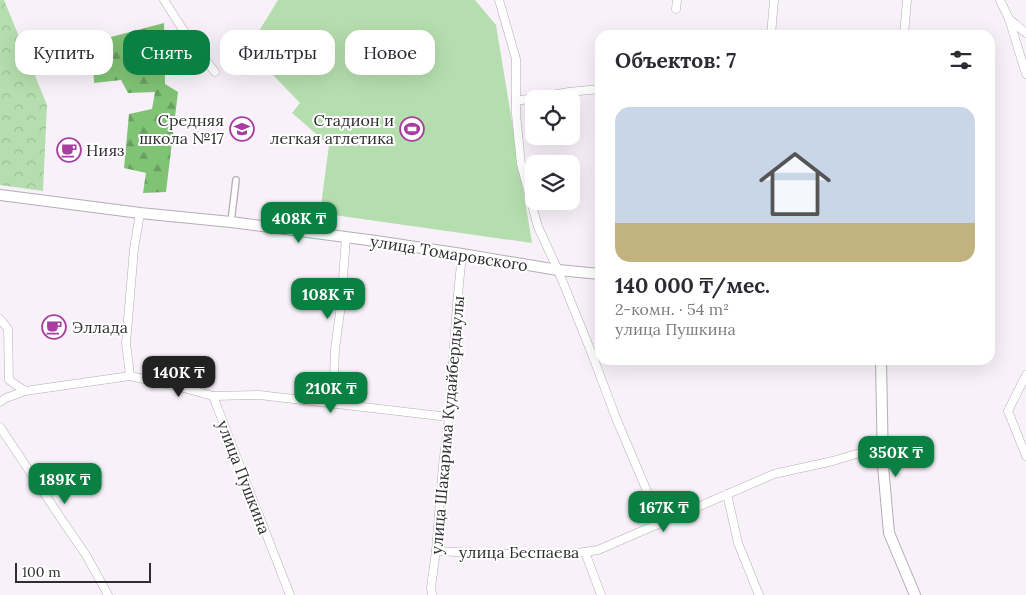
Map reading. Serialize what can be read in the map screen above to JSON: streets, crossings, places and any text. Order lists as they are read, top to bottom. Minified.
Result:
{"streets":{"street":["улица Томаровского","улица Шакарима Кудайбердыулы","улица Пушкина","улица Беспаева"]},"crossings":[["улица Томаровского","улица Шакарима Кудайбердыулы"],["улица Шакарима Кудайбердыулы","улица Беспаева"]],"places":{"school or university":["Средняя школа №17"],"sports":["Стадион и легкая атлетика"],"cafe":["Нияз","Эллада"]},"scale_bar":"100 m","page":{"chip":["Купить","Снять","Фильтры","Новое"],"heading":"Объектов: 7","list":[{"name":"140 000 ₸/мес.","note":"2-комн. · 54 m² · улица Пушкина"}],"price":["408K ₸","108K ₸","140K ₸","210K ₸","350K ₸","189K ₸","167K ₸"],"scale":"100 m"}}
